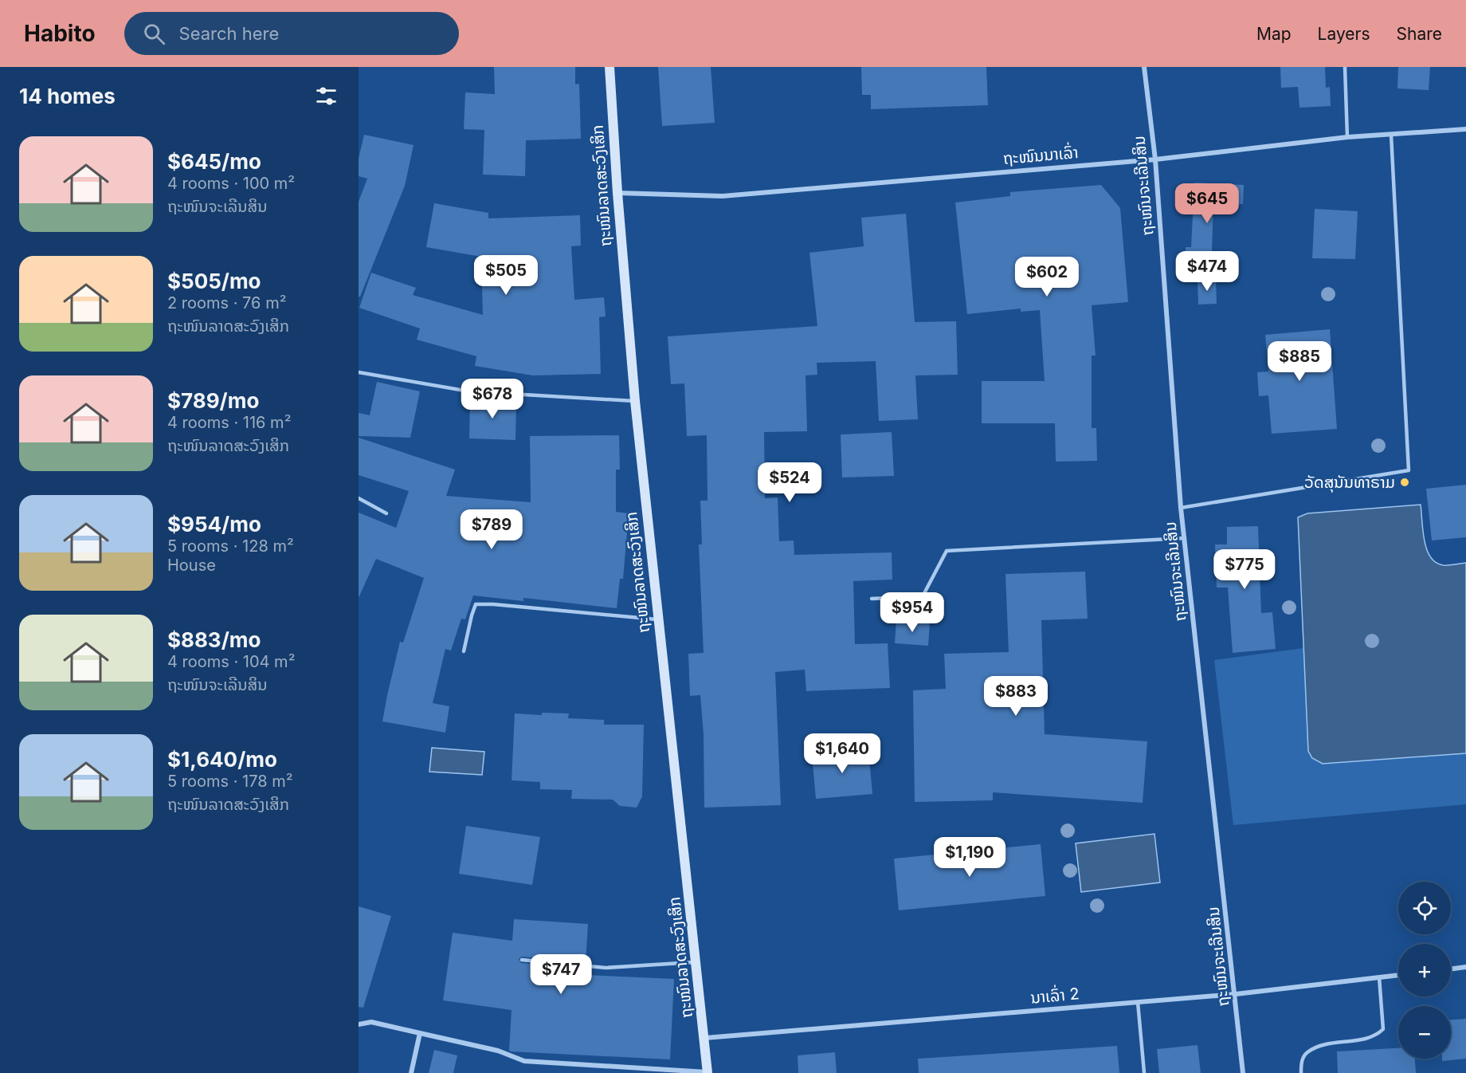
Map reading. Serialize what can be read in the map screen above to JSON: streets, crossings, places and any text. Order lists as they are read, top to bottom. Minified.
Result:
{"streets":{"street":["ຖະໜົນນາເລົ່າ","ຖະໜົນລາດສະວົງເສິກ","ຖະໜົນຈະເລີນສິນ","ນາເລົ່າ 2"]},"crossings":[["ຖະໜົນນາເລົ່າ","ຖະໜົນລາດສະວົງເສິກ"],["ຖະໜົນນາເລົ່າ","ຖະໜົນຈະເລີນສິນ"],["ຖະໜົນລາດສະວົງເສິກ","ນາເລົ່າ 2"],["ຖະໜົນຈະເລີນສິນ","ນາເລົ່າ 2"]],"places":["ວັດສຸນັນທາຣາມ"],"page":{"header":"Habito","search":"Search here","nav":["Map","Layers","Share"],"heading":"14 homes","list":[{"name":"$645/mo","note":"4 rooms · 100 m² · ຖະໜົນຈະເລີນສິນ"},{"name":"$505/mo","note":"2 rooms · 76 m² · ຖະໜົນລາດສະວົງເສິກ"},{"name":"$789/mo","note":"4 rooms · 116 m² · ຖະໜົນລາດສະວົງເສິກ"},{"name":"$954/mo","note":"5 rooms · 128 m² · House"},{"name":"$883/mo","note":"4 rooms · 104 m² · ຖະໜົນຈະເລີນສິນ"},{"name":"$1,640/mo","note":"5 rooms · 178 m² · ຖະໜົນລາດສະວົງເສິກ"}],"price":["$645","$474","$505","$602","$885","$678","$524","$789","$775","$954","$883","$1,640","$1,190","$747"],"map_buttons":["+","−"]}}
